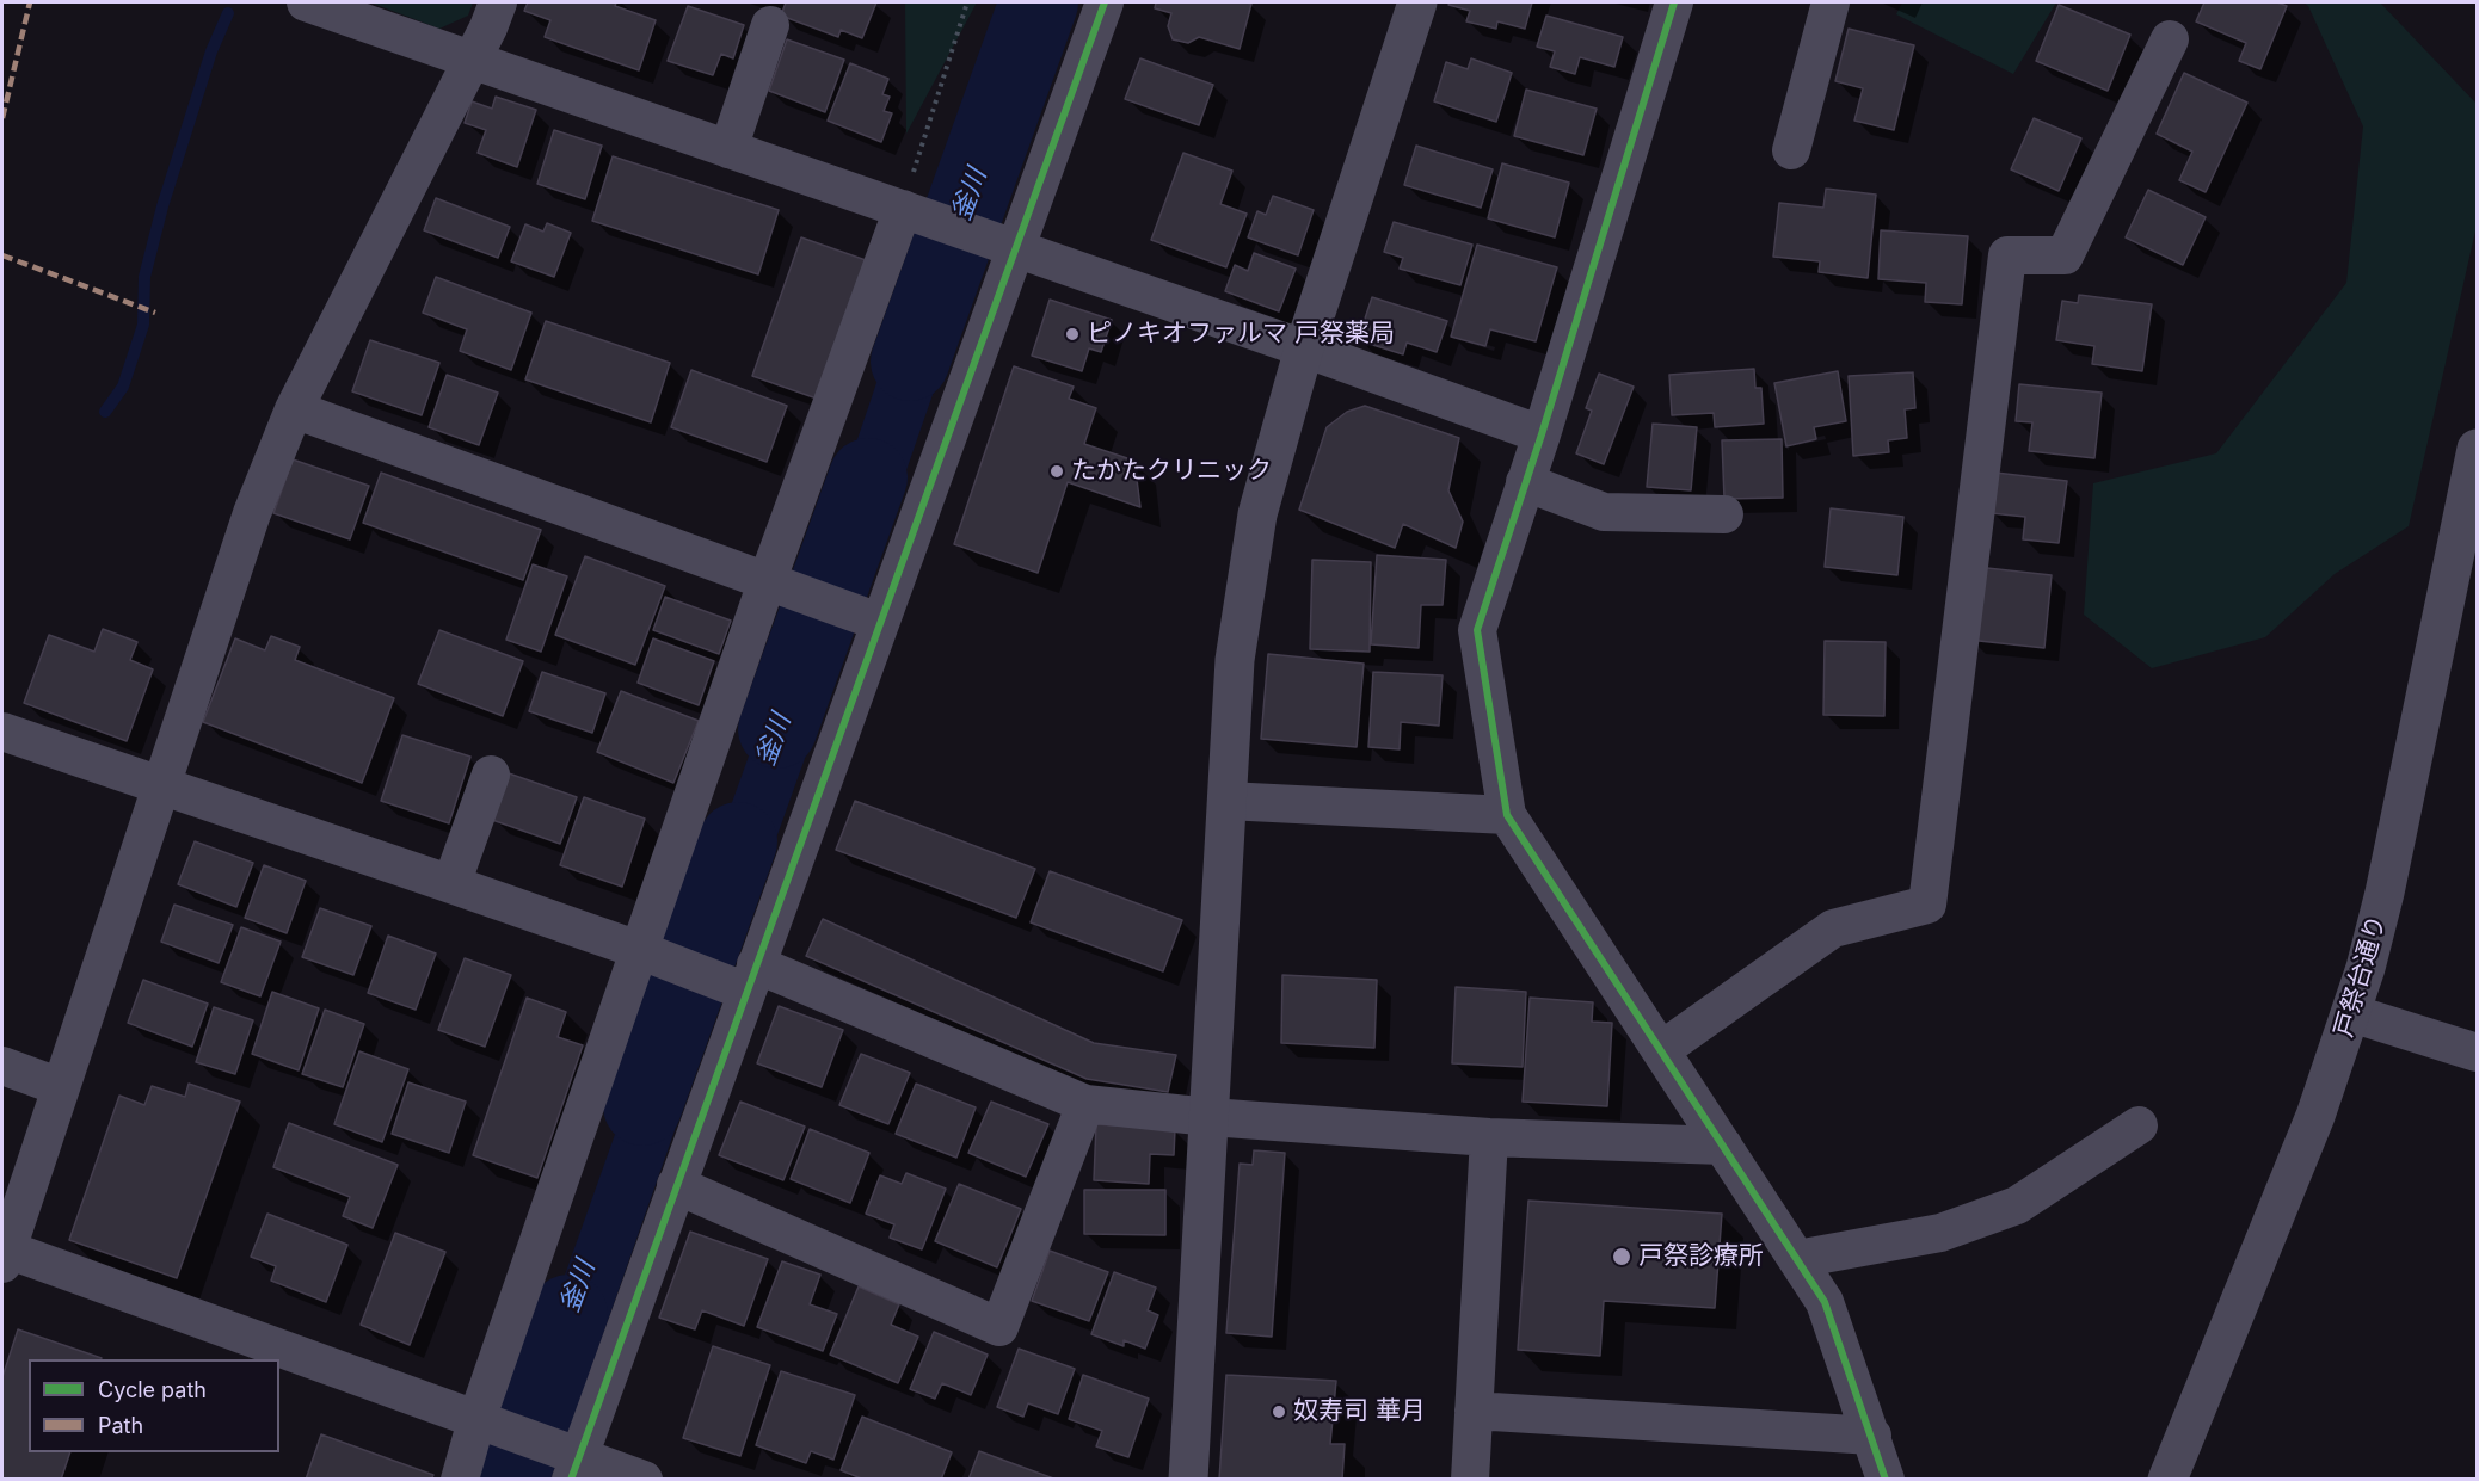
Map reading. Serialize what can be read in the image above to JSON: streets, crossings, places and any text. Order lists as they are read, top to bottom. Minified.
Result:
{"streets":{"street":["戸祭台通り"]},"water":["釜川"],"places":["ピノキオファルマ 戸祭薬局","たかたクリニック","戸祭診療所","奴寿司 華月"],"legend":["Cycle path","Path"]}
